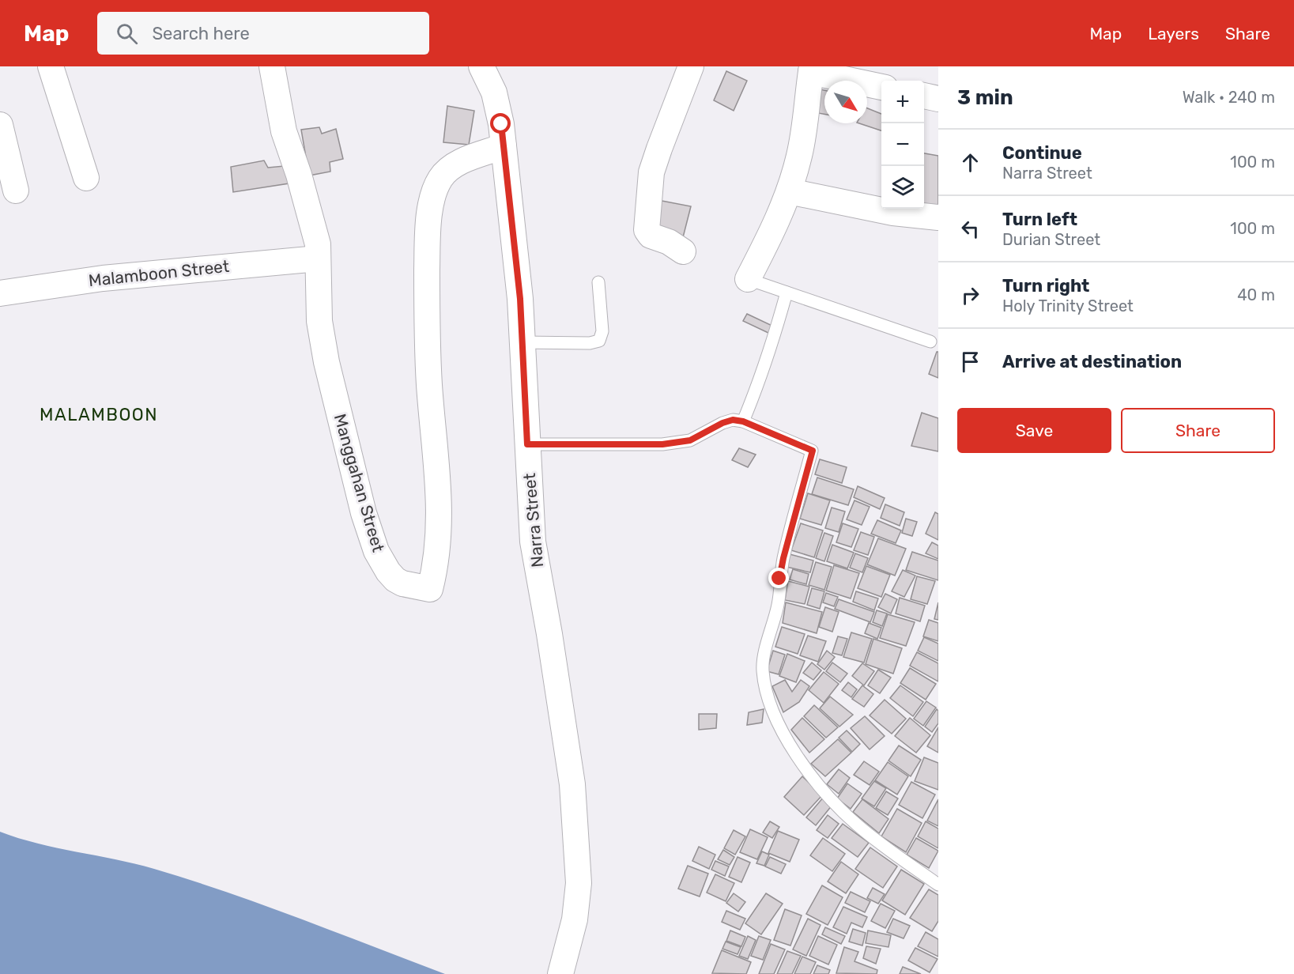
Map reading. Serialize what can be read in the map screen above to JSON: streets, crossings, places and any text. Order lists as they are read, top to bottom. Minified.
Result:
{"streets":{"street":["Malamboon Street","Manggahan Street","Narra Street"]},"crossings":[["Malamboon Street","Manggahan Street"],["Manggahan Street","Narra Street"]],"districts":["MALAMBOON"],"north":"bottom right","page":{"header":"Map","search":"Search here","nav":["Map","Layers","Share"],"heading":["3 min","Walk · 240 m"],"map_buttons":["+","−"],"list":[["Continue","Narra Street","100 m"],["Turn left","Durian Street","100 m"],["Turn right","Holy Trinity Street","40 m"],"Arrive at destination"],"buttons":["Save","Share"]}}
